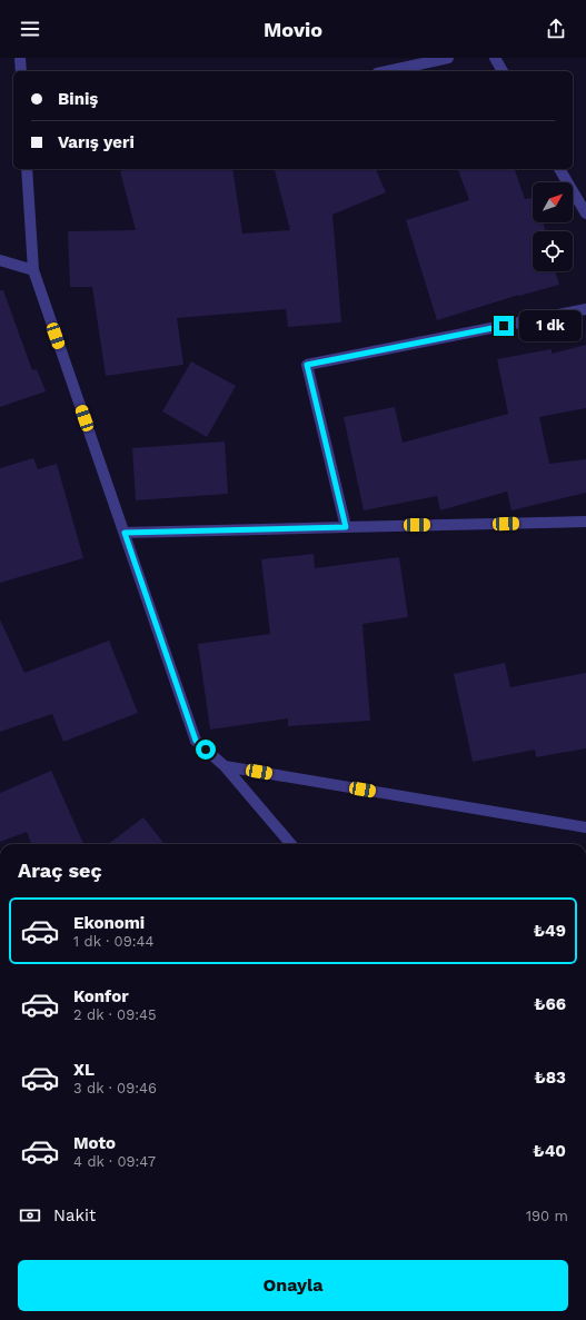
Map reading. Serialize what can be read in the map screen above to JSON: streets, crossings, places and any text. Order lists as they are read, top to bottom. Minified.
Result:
{"north":"top right","page":{"header":"Movio","banner":["Biniş","Varış yeri"],"bubble":"1 dk","heading":"Araç seç","list":[{"name":"Ekonomi","note":"1 dk · 09:44","value":"₺49"},{"name":"Konfor","note":"2 dk · 09:45","value":"₺66"},{"name":"XL","note":"3 dk · 09:46","value":"₺83"},{"name":"Moto","note":"4 dk · 09:47","value":"₺40"}],"pay":["Nakit","190 m"],"buttons":"Onayla"}}
